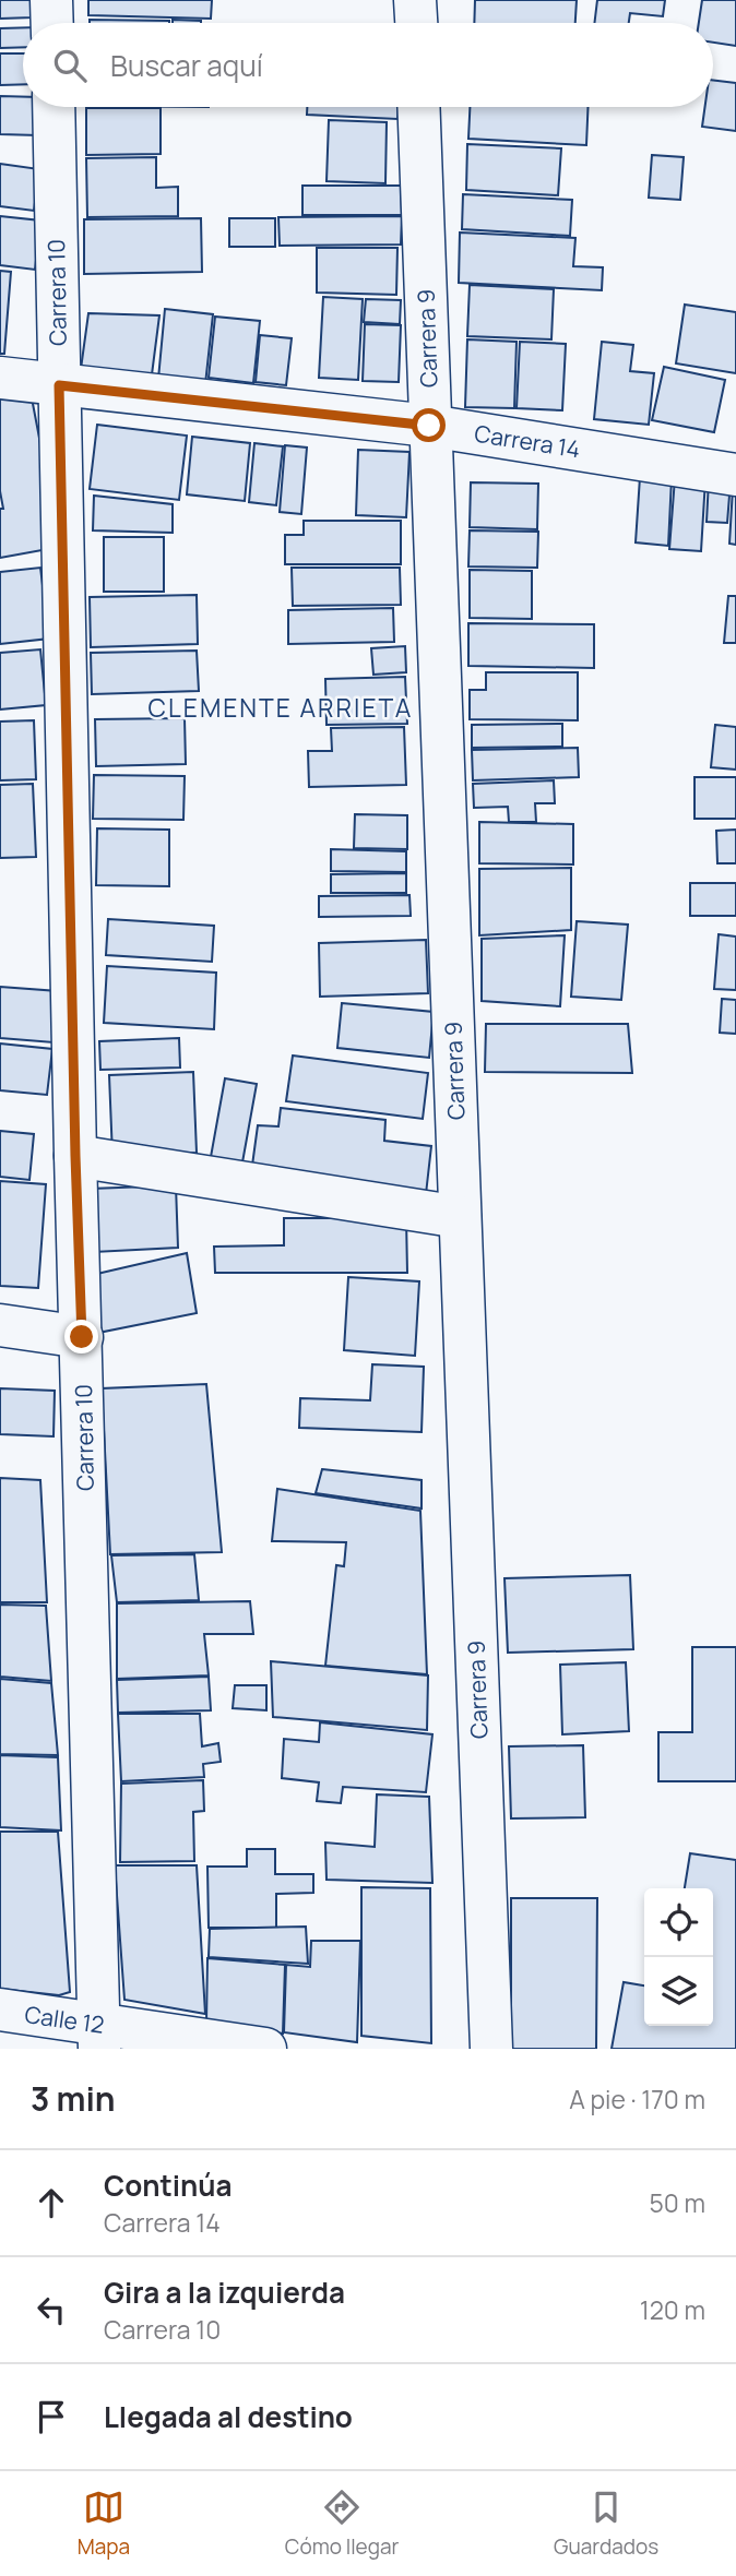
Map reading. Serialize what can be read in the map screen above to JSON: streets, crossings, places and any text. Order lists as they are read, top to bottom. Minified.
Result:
{"streets":{"street":["Carrera 10","Carrera 9","Carrera 14","Calle 12"]},"crossings":[["Carrera 10","Carrera 14"],["Carrera 10","Calle 12"],["Carrera 9","Carrera 14"]],"districts":["CLEMENTE ARRIETA"],"page":{"search":"Buscar aquí","heading":["3 min","A pie · 170 m"],"list":[["Continúa","Carrera 14","50 m"],["Gira a la izquierda","Carrera 10","120 m"],"Llegada al destino"],"nav":["Mapa","Cómo llegar","Guardados"]}}
